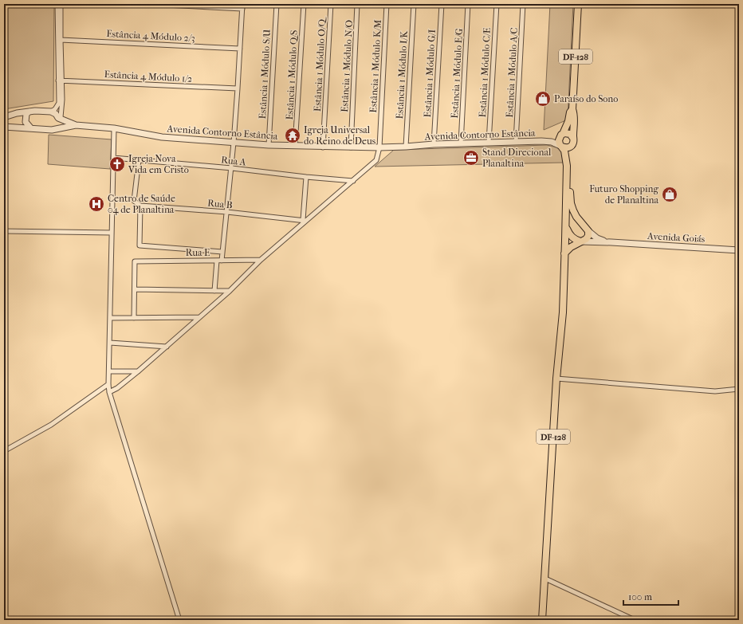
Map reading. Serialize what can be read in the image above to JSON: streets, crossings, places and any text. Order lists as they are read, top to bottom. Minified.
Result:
{"streets":{"main road":["DF-128"],"street":["Estância 4 Módulo 2/3","Estância 1 Módulo O/Q","Estância 1 Módulo N/O","Estância 1 Módulo K/M","Estância 1 Módulo C/E","Estância 1 Módulo A/C","Estância 1 Módulo G/I","Estância 1 Módulo E/G","Estância 1 Módulo S/U","Estância 1 Módulo Q/S","Estância 1 Módulo I/K","Estância 4 Módulo 1/2","Avenida Contorno Estância","Rua A","Rua B","Avenida Goiás","Rua E"]},"crossings":[["DF-128","Avenida Contorno Estância"],["DF-128","Avenida Goiás"],["Estância 1 Módulo O/Q","Avenida Contorno Estância"],["Estância 1 Módulo N/O","Avenida Contorno Estância"],["Estância 1 Módulo K/M","Avenida Contorno Estância"],["Estância 1 Módulo K/M","Rua A"],["Estância 1 Módulo K/M","Rua B"],["Estância 1 Módulo K/M","Rua E"],["Estância 1 Módulo C/E","Avenida Contorno Estância"],["Estância 1 Módulo A/C","Avenida Contorno Estância"],["Estância 1 Módulo G/I","Avenida Contorno Estância"],["Estância 1 Módulo E/G","Avenida Contorno Estância"],["Estância 1 Módulo S/U","Avenida Contorno Estância"],["Estância 1 Módulo Q/S","Avenida Contorno Estância"],["Estância 1 Módulo I/K","Avenida Contorno Estância"]],"places":{"shop":["Paraíso do Sono","Futuro Shopping de Planaltina"],"temple":["Igreja Universal do Reino de Deus"],"office":["Stand Direcional Planaltina"],"church":["Igreja Nova Vida em Cristo"],"hospital":["Centro de Saúde 04 de Planaltina"]},"scale_bar":"100 m"}
